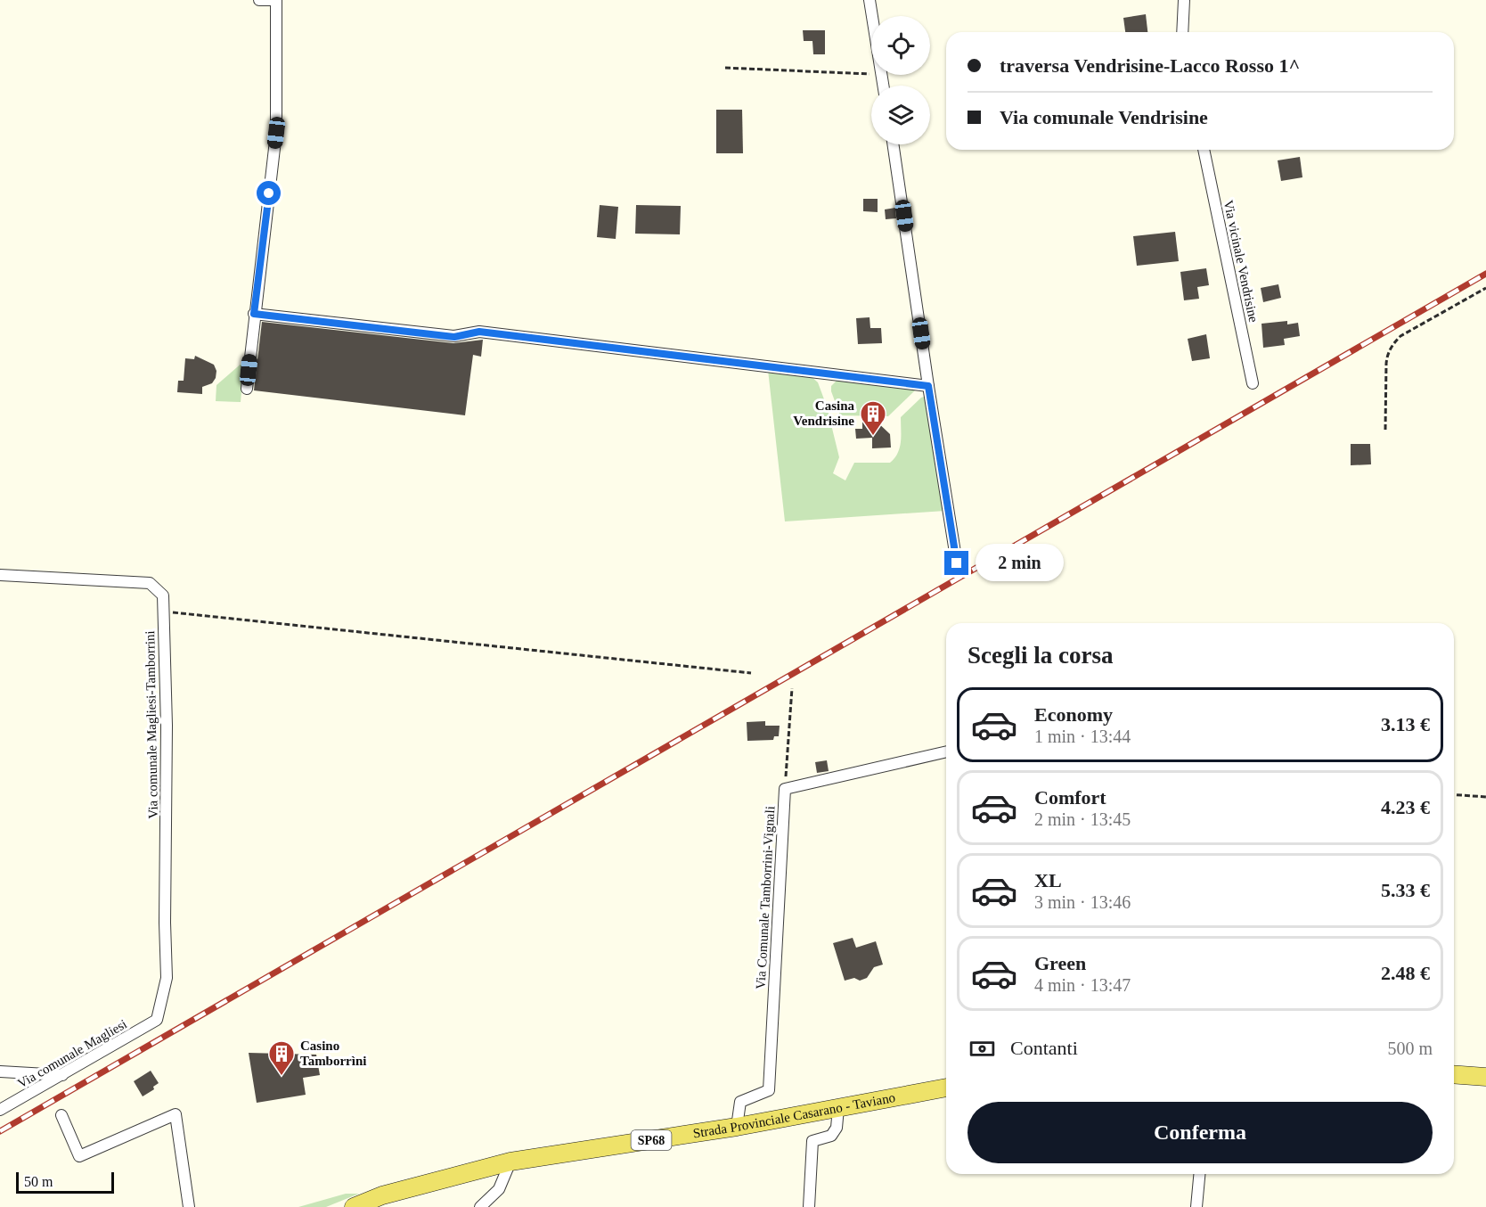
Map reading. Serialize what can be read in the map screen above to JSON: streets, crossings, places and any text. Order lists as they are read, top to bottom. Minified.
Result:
{"streets":{"main road":["Strada Provinciale Casarano - Taviano","SP68"],"street":["Via vicinale Vendrisine","Via comunale Magliesi-Tamborrini","Via Comunale Tamborrini-Vignali","Via comunale Magliesi"]},"crossings":[["Via comunale Magliesi-Tamborrini","Via comunale Magliesi"],["Via Comunale Tamborrini-Vignali","Strada Provinciale Casarano - Taviano"]],"places":{"building":["Casina Vendrisine","Casino Tamborrìni"]},"scale_bar":"50 m","page":{"banner":["traversa Vendrisine-Lacco Rosso 1^","Via comunale Vendrisine"],"bubble":"2 min","heading":"Scegli la corsa","list":[{"name":"Economy","note":"1 min · 13:44","value":"3.13 €"},{"name":"Comfort","note":"2 min · 13:45","value":"4.23 €"},{"name":"XL","note":"3 min · 13:46","value":"5.33 €"},{"name":"Green","note":"4 min · 13:47","value":"2.48 €"}],"pay":["Contanti","500 m"],"buttons":"Conferma","scale":"50 m"}}
